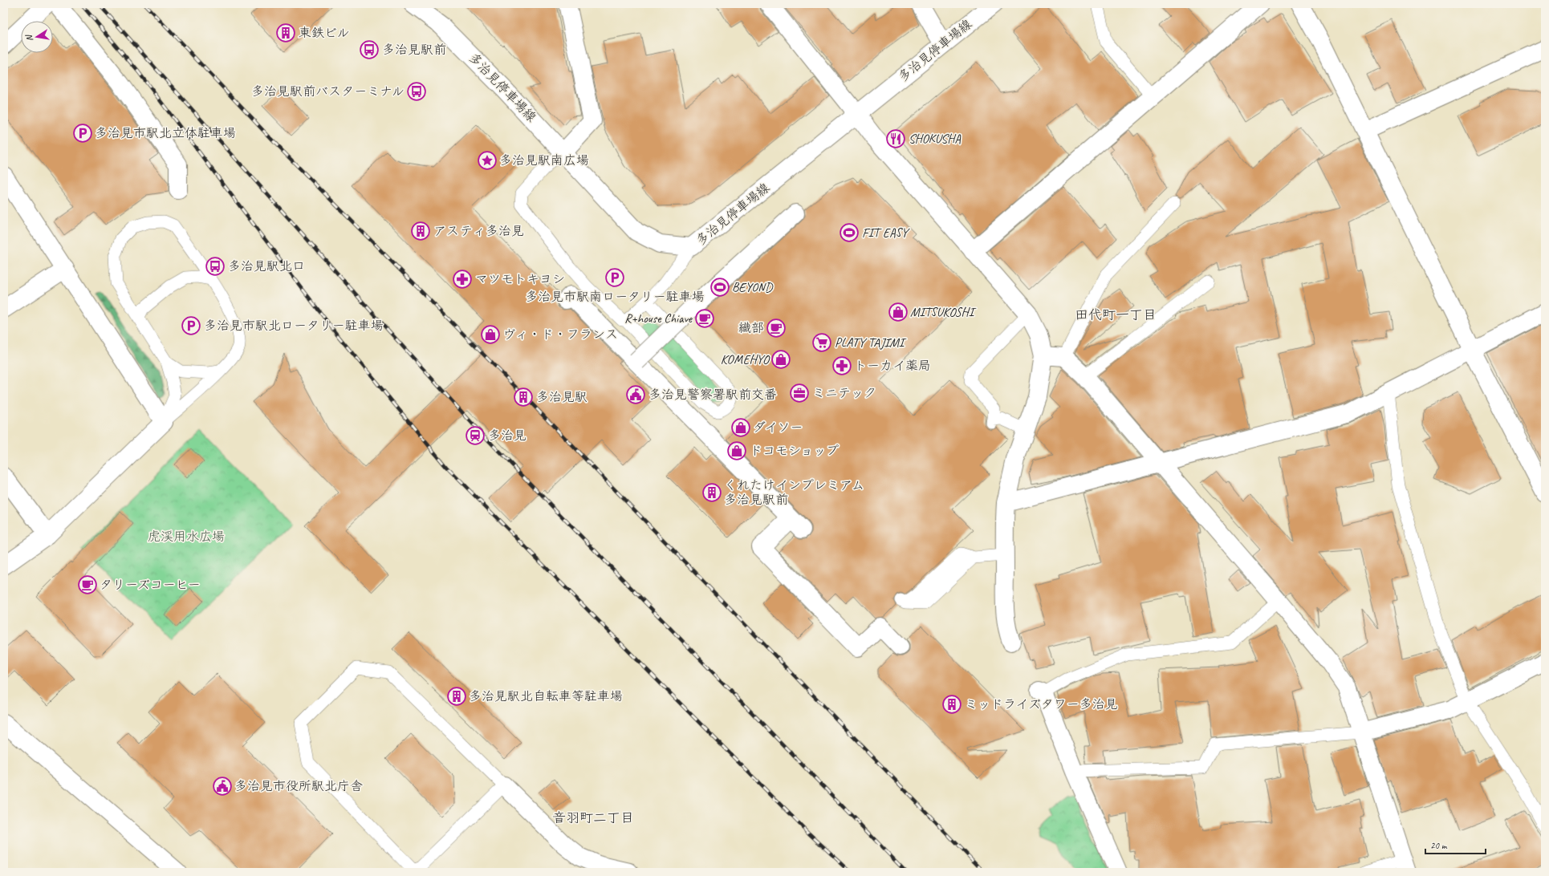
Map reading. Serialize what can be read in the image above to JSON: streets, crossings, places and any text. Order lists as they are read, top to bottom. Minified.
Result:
{"streets":{"street":["多治見停車場線"]},"districts":["田代町一丁目","音羽町二丁目"],"parks":["虎渓用水広場"],"places":{"building":["東鉄ビル","アスティ多治見","多治見駅","くれたけインプレミアム 多治見駅前","多治見駅北自転車等駐車場","ミッドライズタワー多治見"],"bus stop":["多治見駅前","多治見駅前バスターミナル","多治見駅北口"],"parking":["多治見市駅北立体駐車場","多治見市駅南ロータリー駐車場","多治見市駅北ロータリー駐車場"],"restaurant":["SHOKUSHA"],"place":["多治見駅南広場"],"sports":["FIT EASY","BEYOND"],"pharmacy":["マツモトキヨシ","トーカイ薬局"],"shop":["MITSUKOSHI","ヴィ・ド・フランス","KOMEHYO","ダイソー","ドコモショップ"],"cafe":["R+house Chiave","織部","タリーズコーヒー"],"supermarket":["PLATY TAJIMI"],"office":["ミニテック"],"public building":["多治見警察署駅前交番","多治見市役所駅北庁舎"],"station":["多治見"]},"scale_bar":"20 m","north":"left"}
